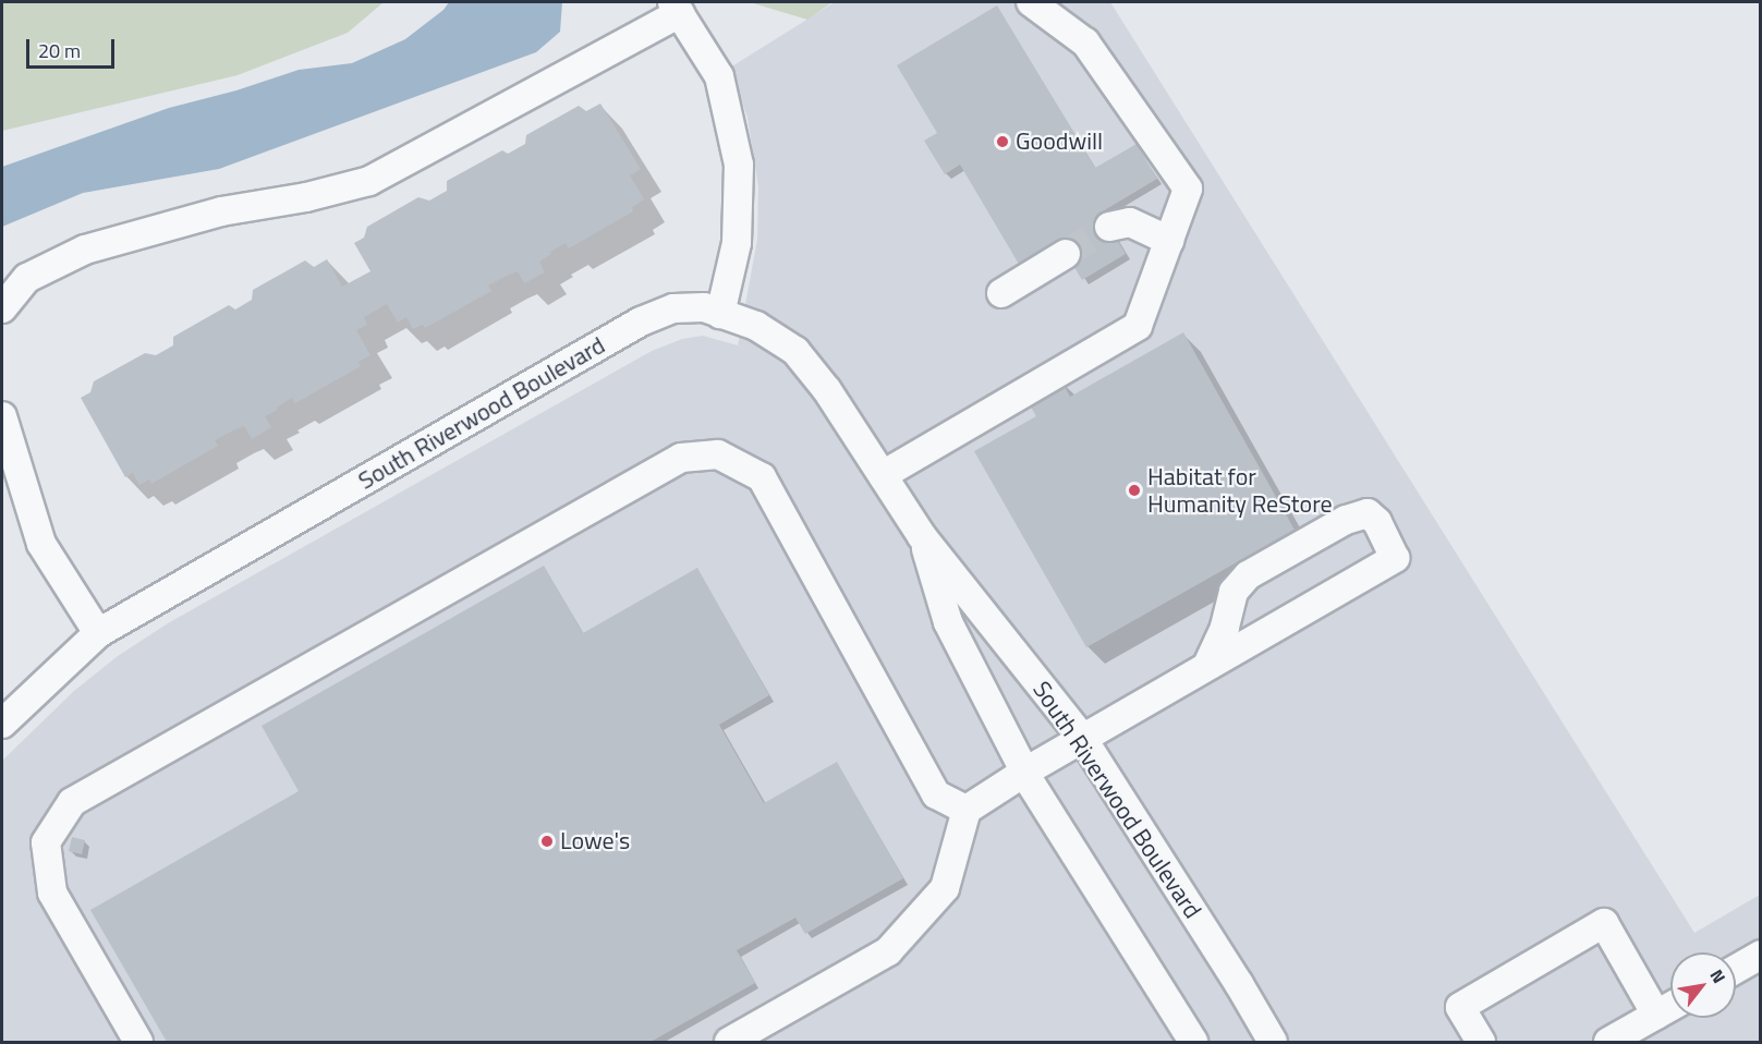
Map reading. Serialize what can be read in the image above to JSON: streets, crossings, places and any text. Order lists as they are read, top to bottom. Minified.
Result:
{"streets":{"street":["South Riverwood Boulevard"]},"places":["Goodwill","Habitat for Humanity ReStore","Lowe's"],"scale_bar":"20 m","north":"top right"}
